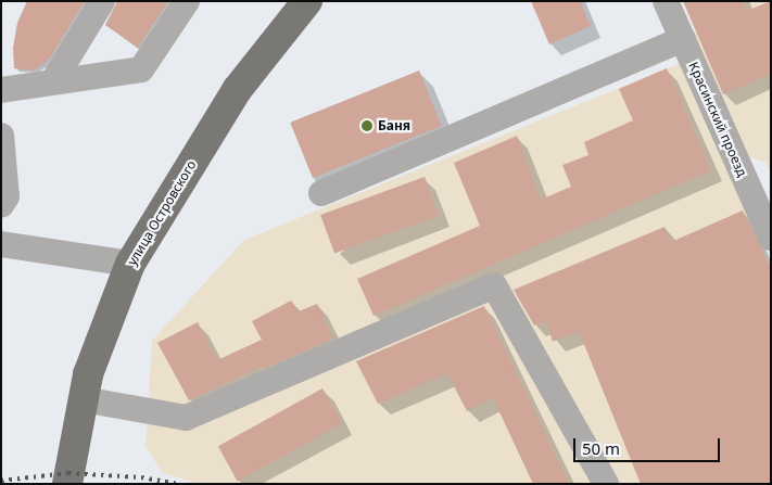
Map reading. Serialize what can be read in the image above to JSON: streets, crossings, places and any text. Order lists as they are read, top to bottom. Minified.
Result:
{"streets":{"main road":["улица Островского"],"lane":["Красинский проезд"]},"places":["Баня"],"scale_bar":"50 m"}
